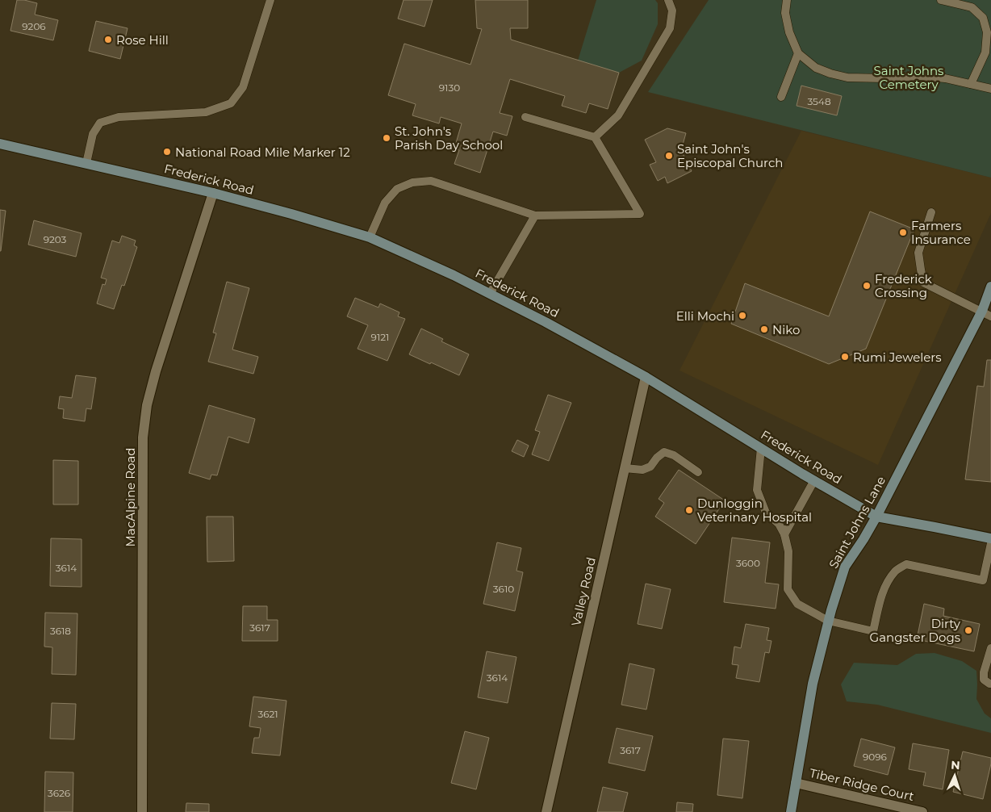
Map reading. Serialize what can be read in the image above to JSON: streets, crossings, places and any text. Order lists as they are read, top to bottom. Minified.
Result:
{"streets":{"main road":["Frederick Road","Saint Johns Lane"],"street":["MacAlpine Road","Valley Road","Tiber Ridge Court"]},"crossings":[["Frederick Road","MacAlpine Road"],["Frederick Road","Saint Johns Lane"],["Frederick Road","Valley Road"],["Saint Johns Lane","Tiber Ridge Court"]],"parks":["Saint Johns Cemetery"],"places":["Rose Hill","St. John's Parish Day School","National Road Mile Marker 12","Saint John's Episcopal Church","Farmers Insurance","Frederick Crossing","Elli Mochi","Niko","Rumi Jewelers","Dunloggin Veterinary Hospital","Dirty Gangster Dogs"],"house_numbers":["9206","9130","3548","9203","9121","3600","3614","3610","3617","3618","3614","3621","3617","9096","3626"],"north":"top"}
